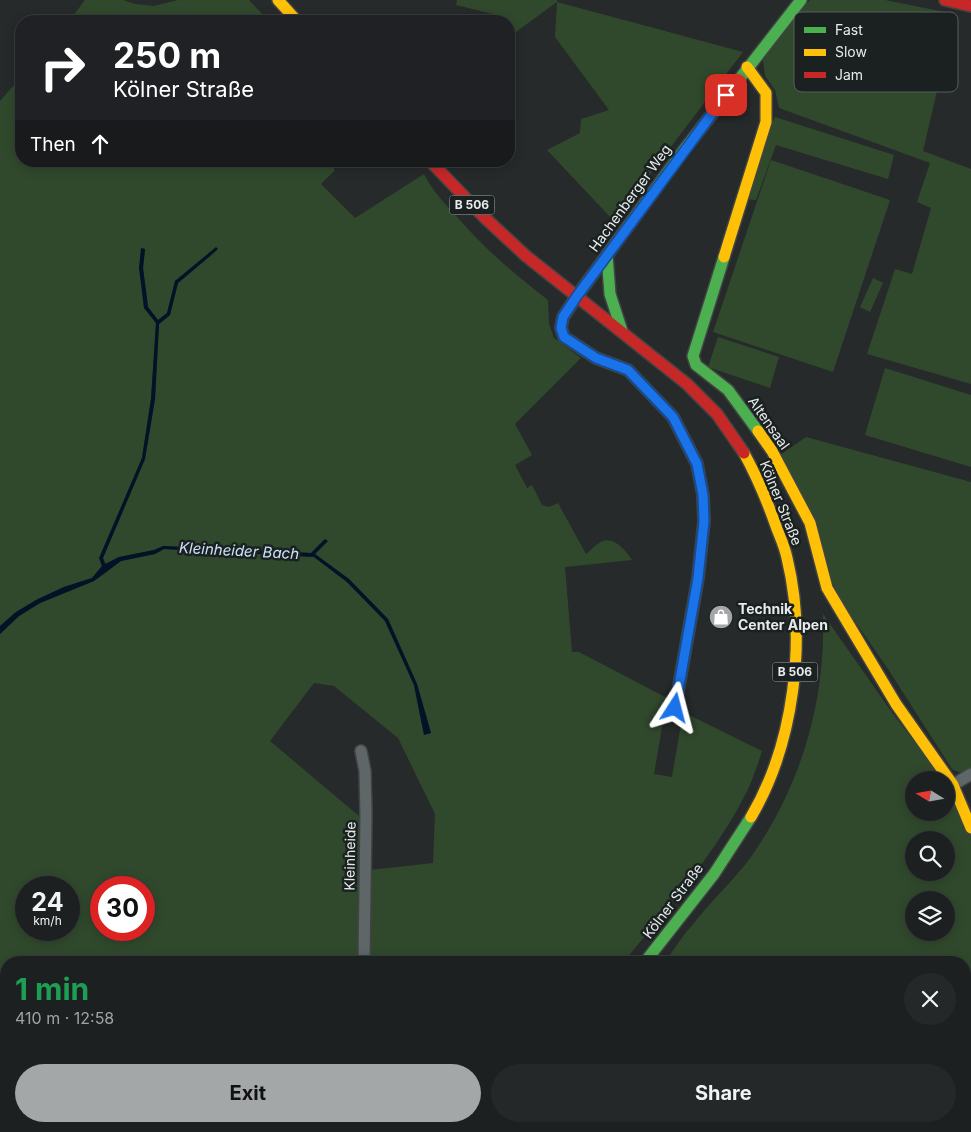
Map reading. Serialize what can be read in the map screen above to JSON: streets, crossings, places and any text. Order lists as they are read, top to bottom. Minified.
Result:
{"streets":{"street":["Hachenberger Weg","B 506","Altensaal","Kölner Straße","Kleinheide"]},"crossings":[["Hachenberger Weg","Altensaal"],["Hachenberger Weg","Kölner Straße"]],"water":["Kleinheider Bach"],"places":{"shop":["Technik Center Alpen"]},"legend":["Fast","Slow","Jam"],"north":"left","page":{"turn":["250 m","Kölner Straße"],"then":"Then","speed":"24 km/h","limit":"30","heading":["1 min","410 m · 12:58"],"buttons":["Exit","Share"]}}
